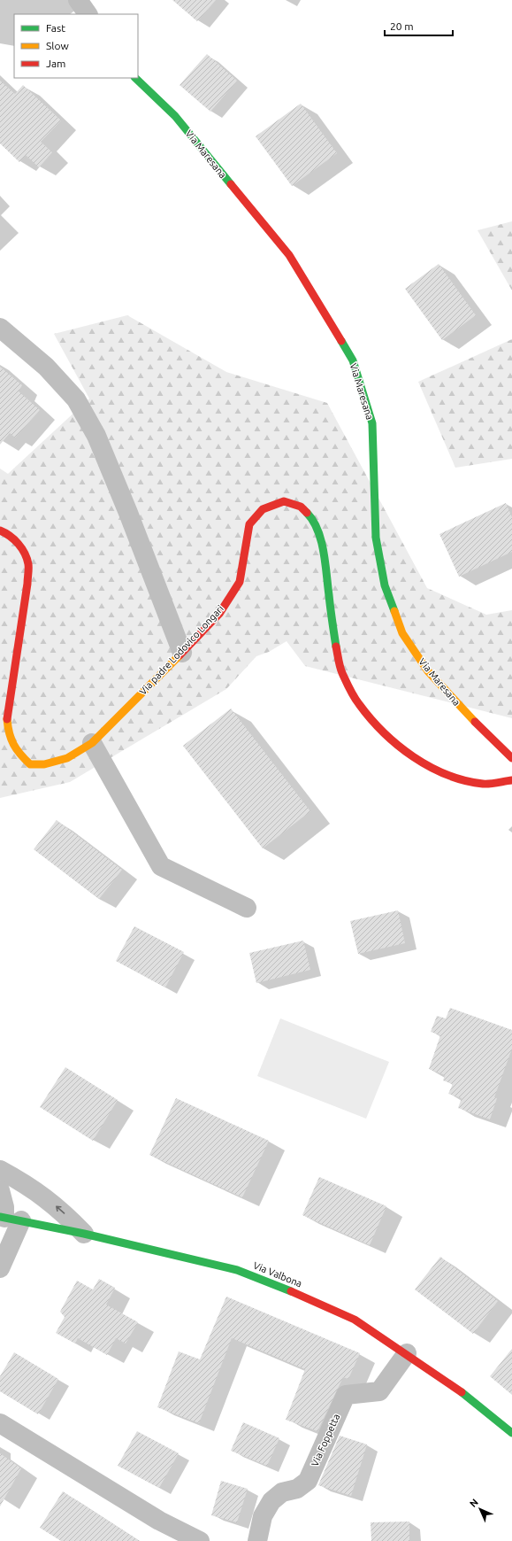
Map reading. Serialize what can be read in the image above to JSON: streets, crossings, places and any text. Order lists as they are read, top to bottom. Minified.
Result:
{"streets":{"street":["Via Maresana","Via padre Lodovico Longari","Via Valbona","Via Foppetta"]},"crossings":[["Via Valbona","Via Foppetta"]],"legend":["Fast","Slow","Jam"],"scale_bar":"20 m","north":"top left"}
